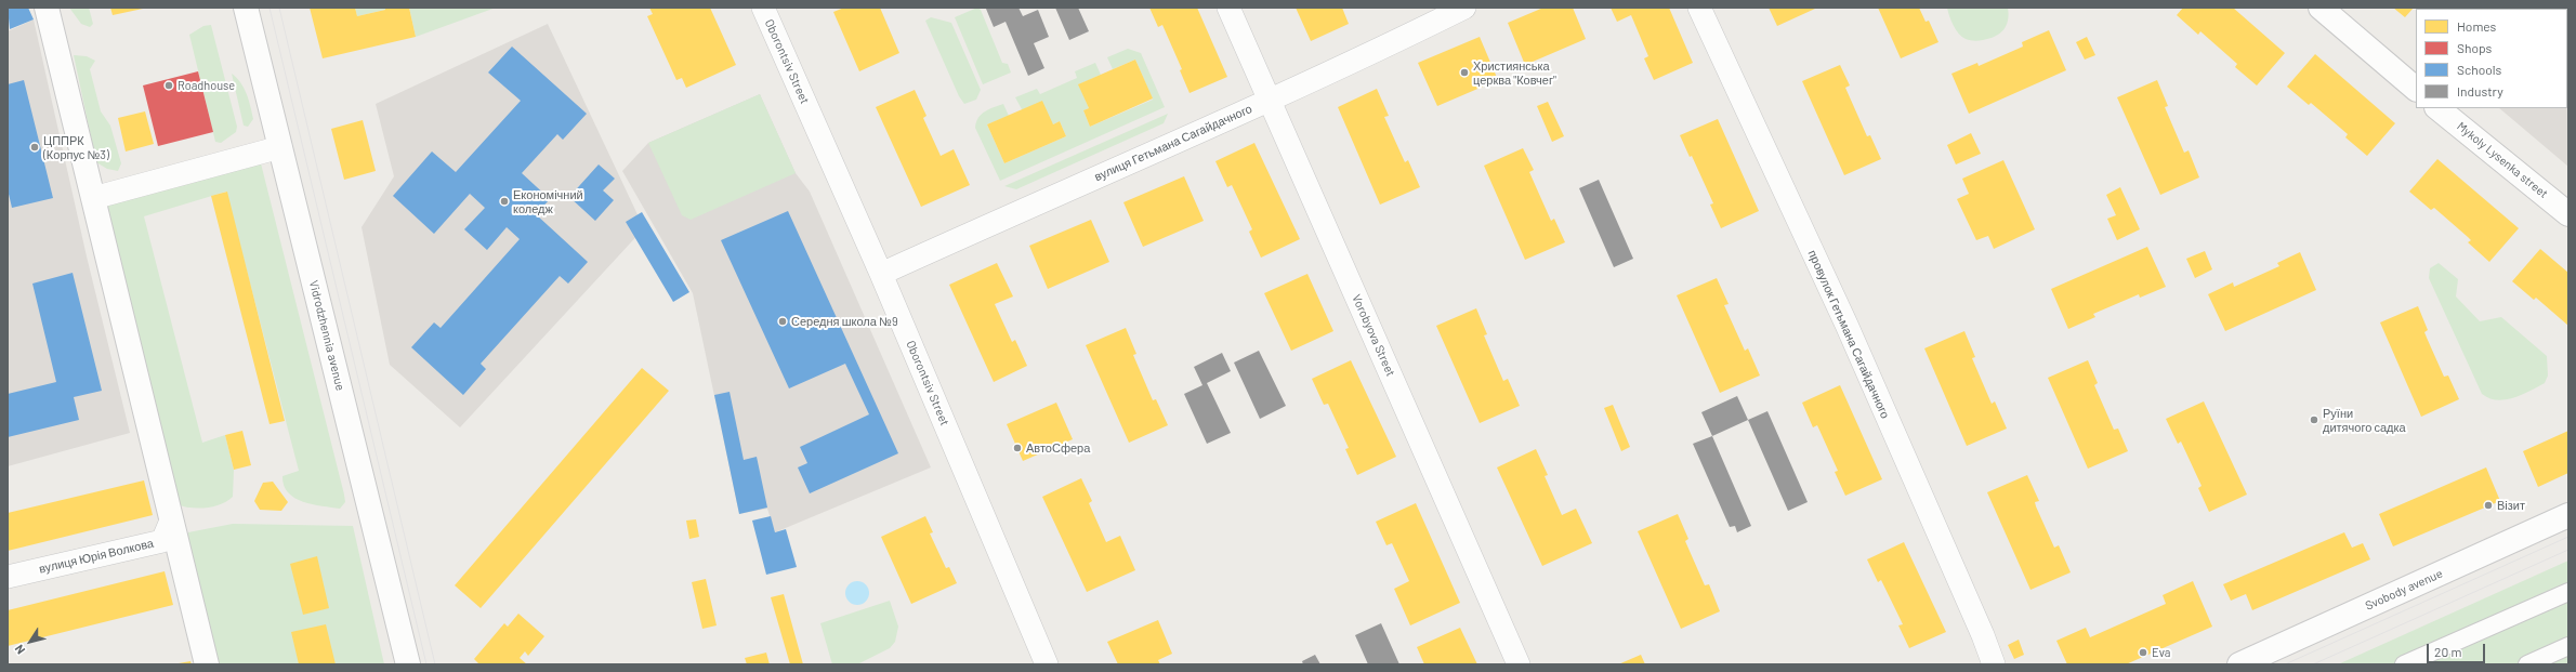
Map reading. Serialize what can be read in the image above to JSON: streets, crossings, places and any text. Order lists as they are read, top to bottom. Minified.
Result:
{"streets":{"main road":["Mykoly Lysenka street","Vidrodzhennia avenue","Svobody avenue"],"street":["Oborontsiv Street","вулиця Гетьмана Сагайдачного","провулок Гетьмана Сагайдачного","Vorobyova Street","вулиця Юрія Волкова"]},"crossings":[["Oborontsiv Street","вулиця Гетьмана Сагайдачного"],["вулиця Гетьмана Сагайдачного","Vorobyova Street"]],"places":["Християнська церква \"Ковчег\"","Roadhouse","ЦППРК (Корпус №3)","Економічний коледж","Середня школа №9","Руїни дитячого садка","АвтоСфера","Візит","Eva"],"legend":["Homes","Shops","Schools","Industry"],"scale_bar":"20 m","north":"bottom left"}
